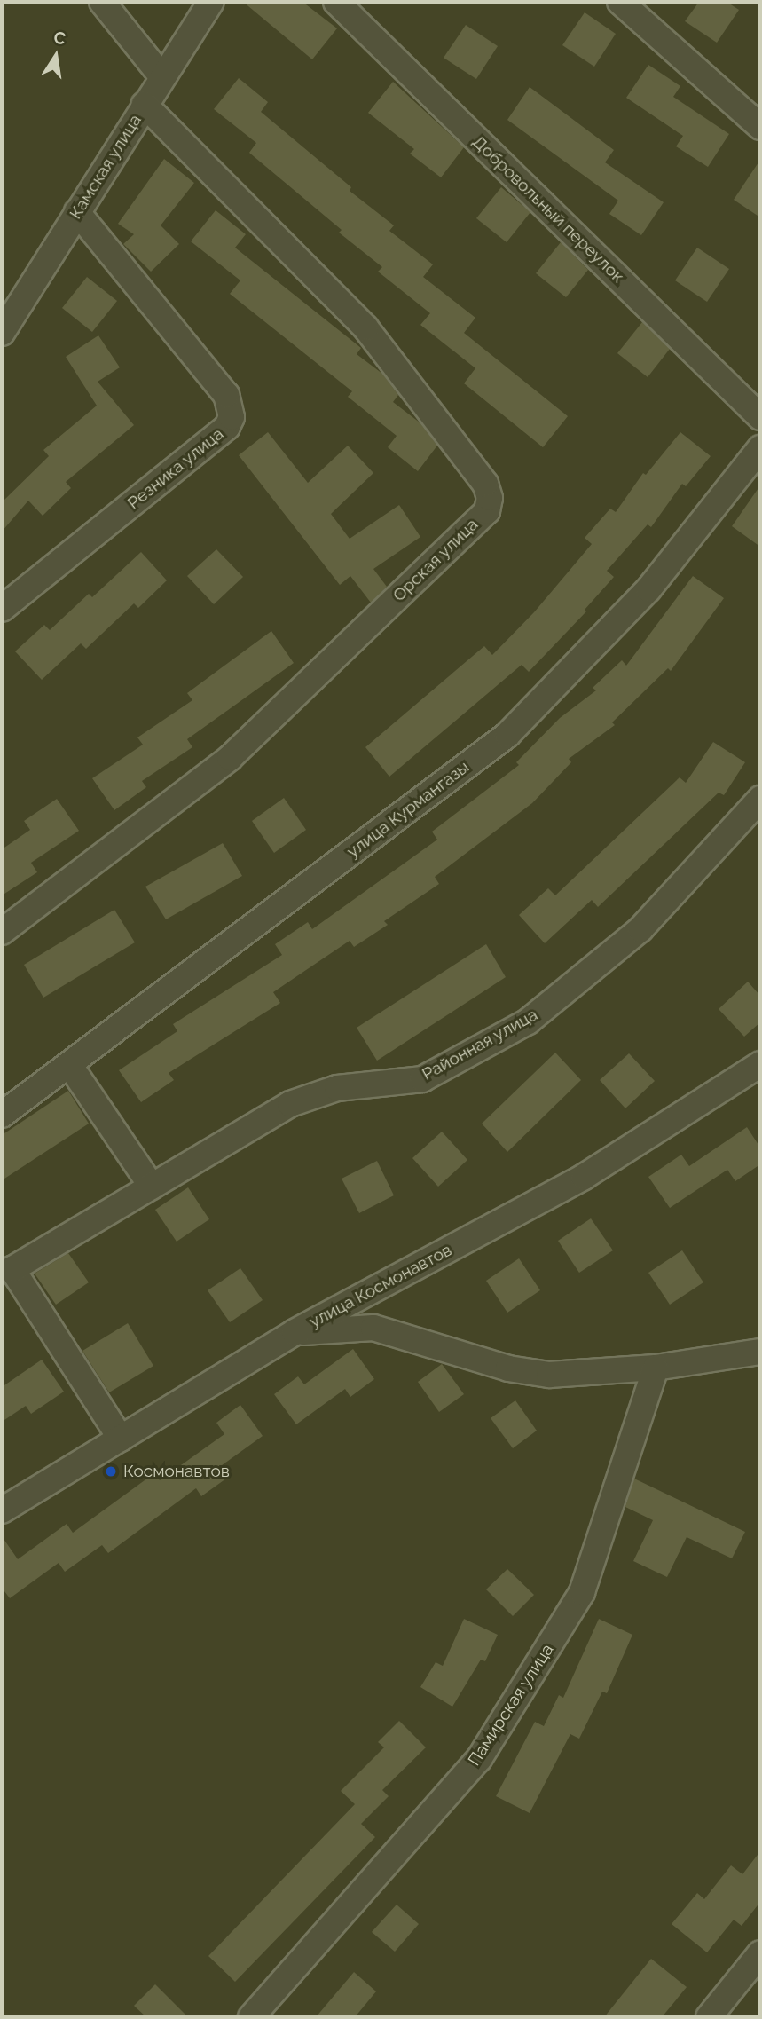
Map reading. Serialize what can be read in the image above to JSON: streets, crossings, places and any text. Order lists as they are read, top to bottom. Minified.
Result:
{"streets":{"street":["Камская улица","Добровольный переулок","Резника улица","Орская улица","улица Курмангазы","Районная улица","улица Космонавтов","Памирская улица"]},"crossings":[["Камская улица","Резника улица"],["Камская улица","Орская улица"],["Районная улица","улица Космонавтов"]],"places":["Космонавтов"],"north":"top"}
